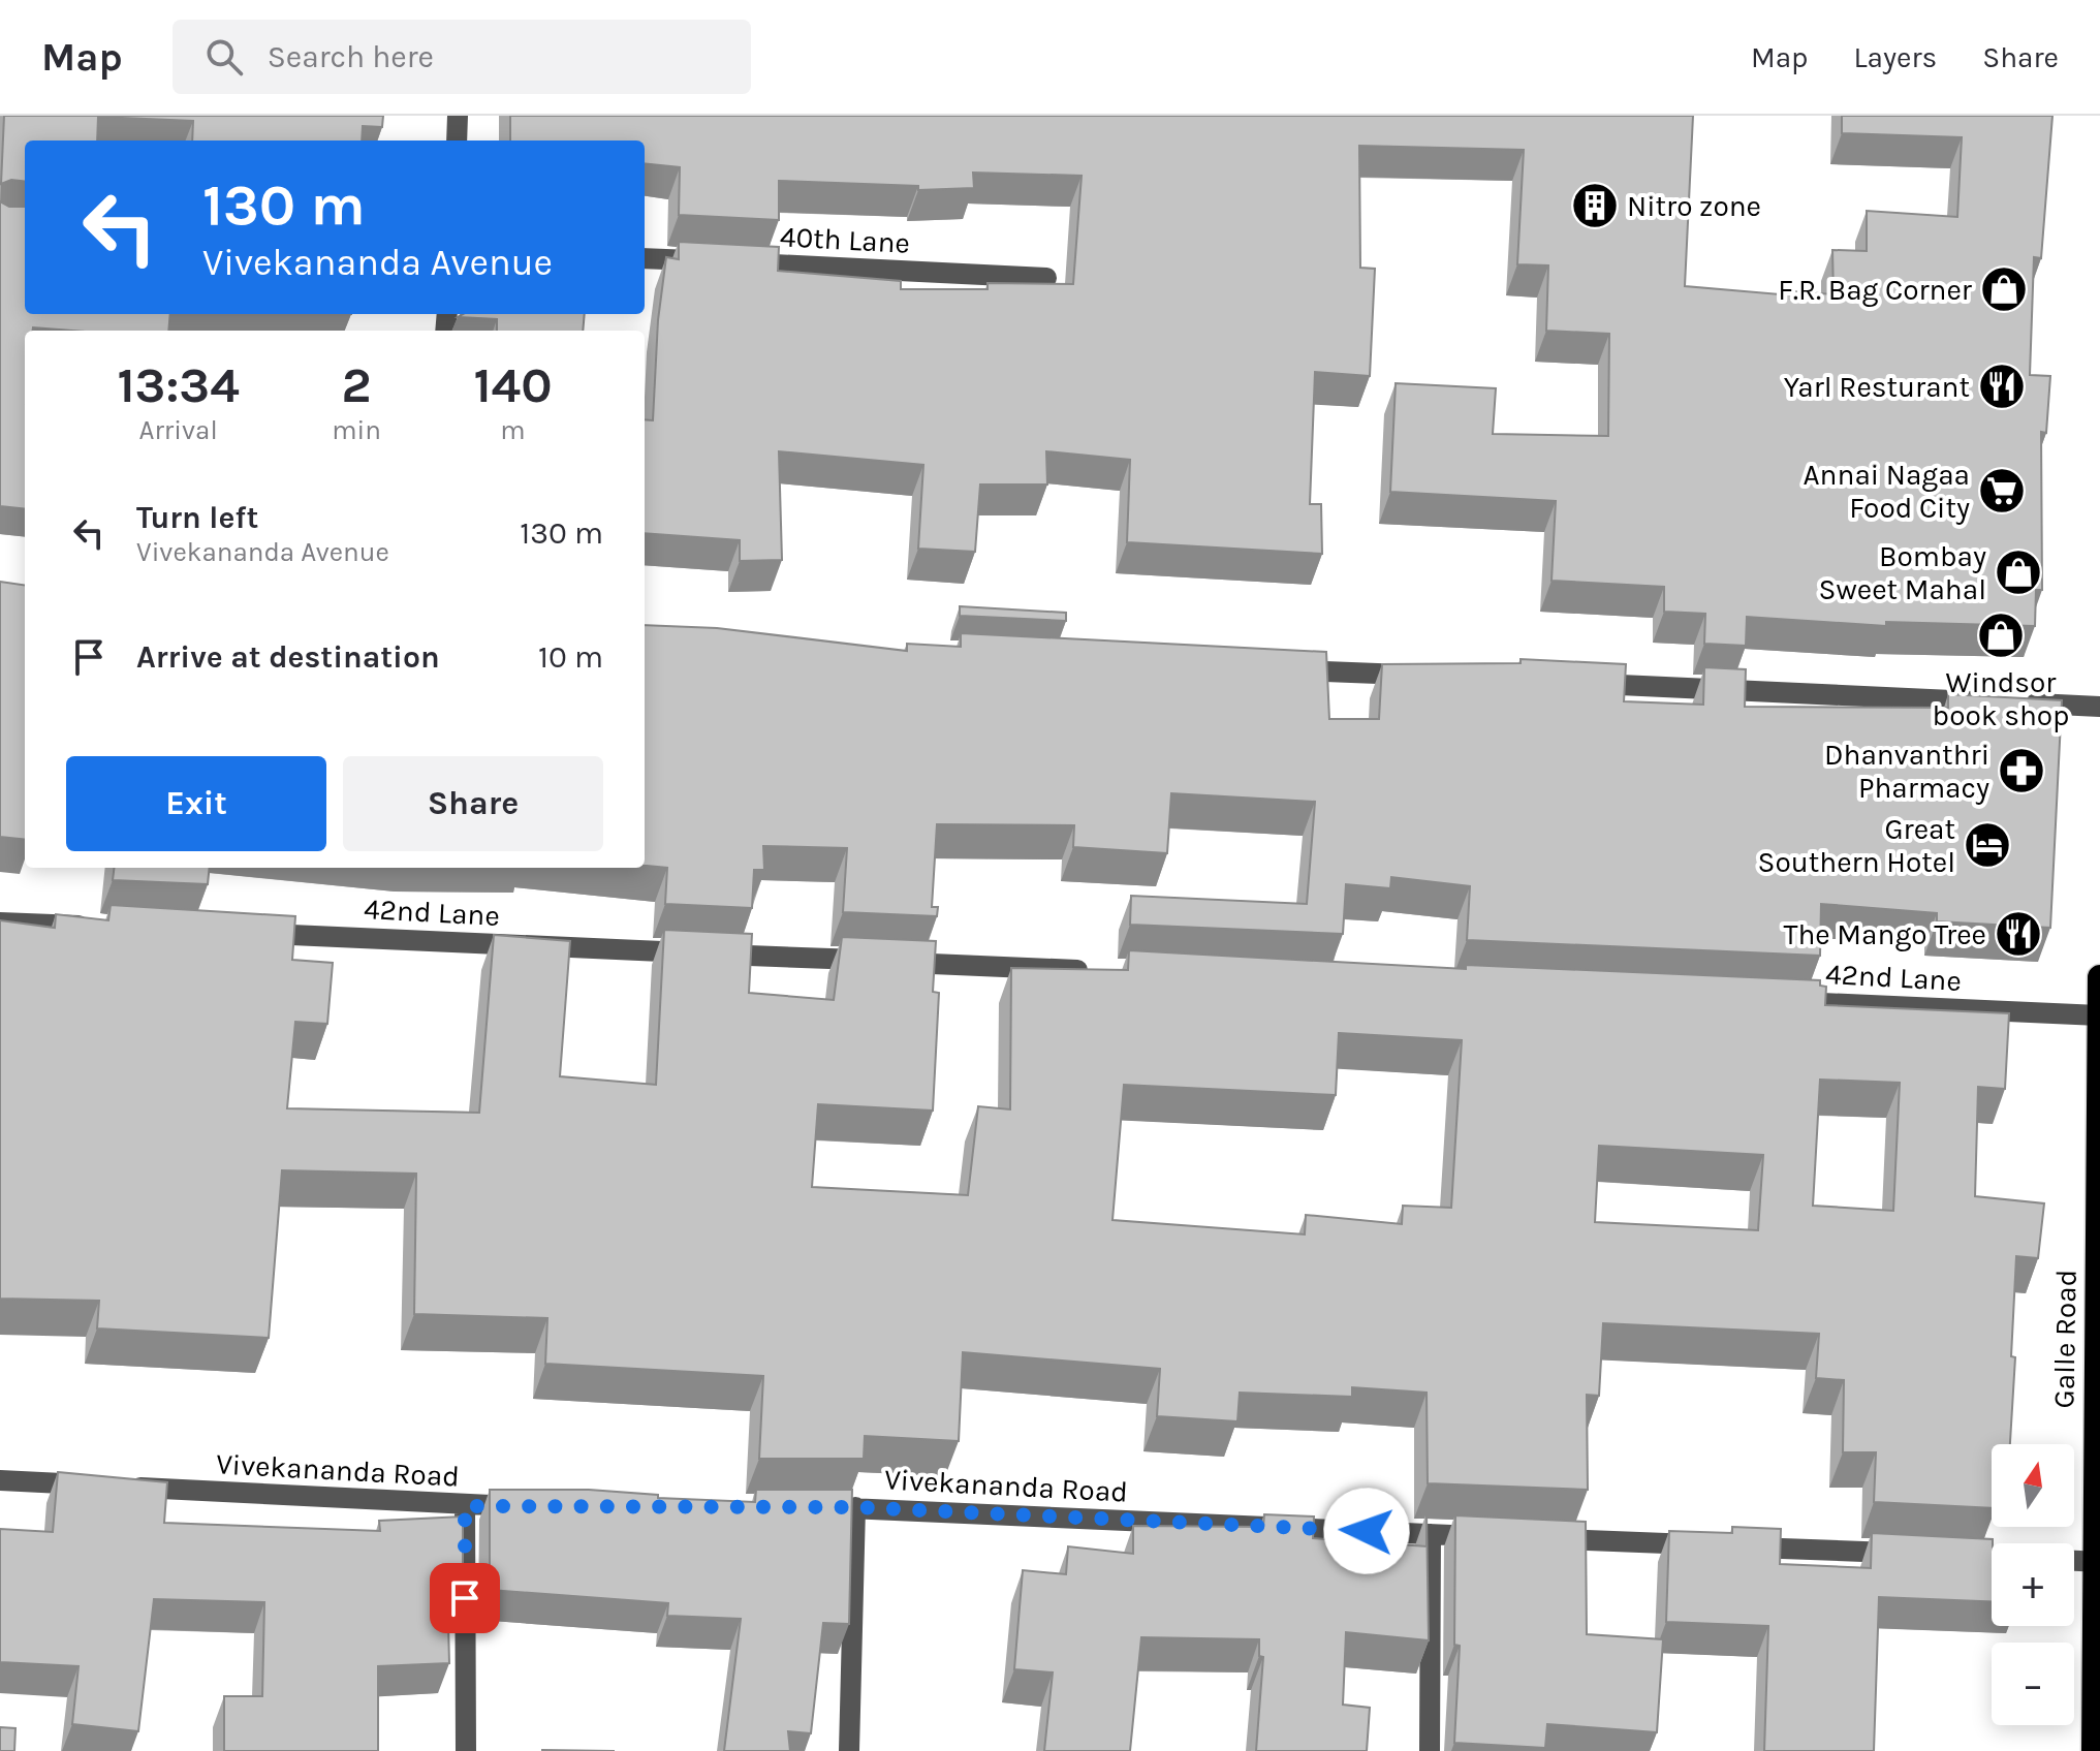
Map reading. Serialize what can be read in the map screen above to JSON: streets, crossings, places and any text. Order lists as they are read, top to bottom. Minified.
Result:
{"streets":{"highway":["Galle Road"],"street":["40th Lane","42nd Lane","Vivekananda Road"]},"crossings":[["42nd Lane","Galle Road"]],"places":{"building":["Nitro zone"],"shop":["F.R. Bag Corner","Bombay Sweet Mahal","Windsor book shop"],"restaurant":["Yarl Resturant","The Mango Tree"],"supermarket":["Annai Nagaa Food City"],"pharmacy":["Dhanvanthri Pharmacy"],"hotel":["Great Southern Hotel"]},"north":"top","page":{"header":"Map","search":"Search here","nav":["Map","Layers","Share"],"turn":["130 m","Vivekananda Avenue"],"eta":["13:34","Arrival","2","min","140","m"],"list":[{"name":"Turn left","note":"Vivekananda Avenue","value":"130 m"},{"name":"Arrive at destination","value":"10 m"}],"buttons":["Exit","Share"],"map_buttons":["+","−"]}}
